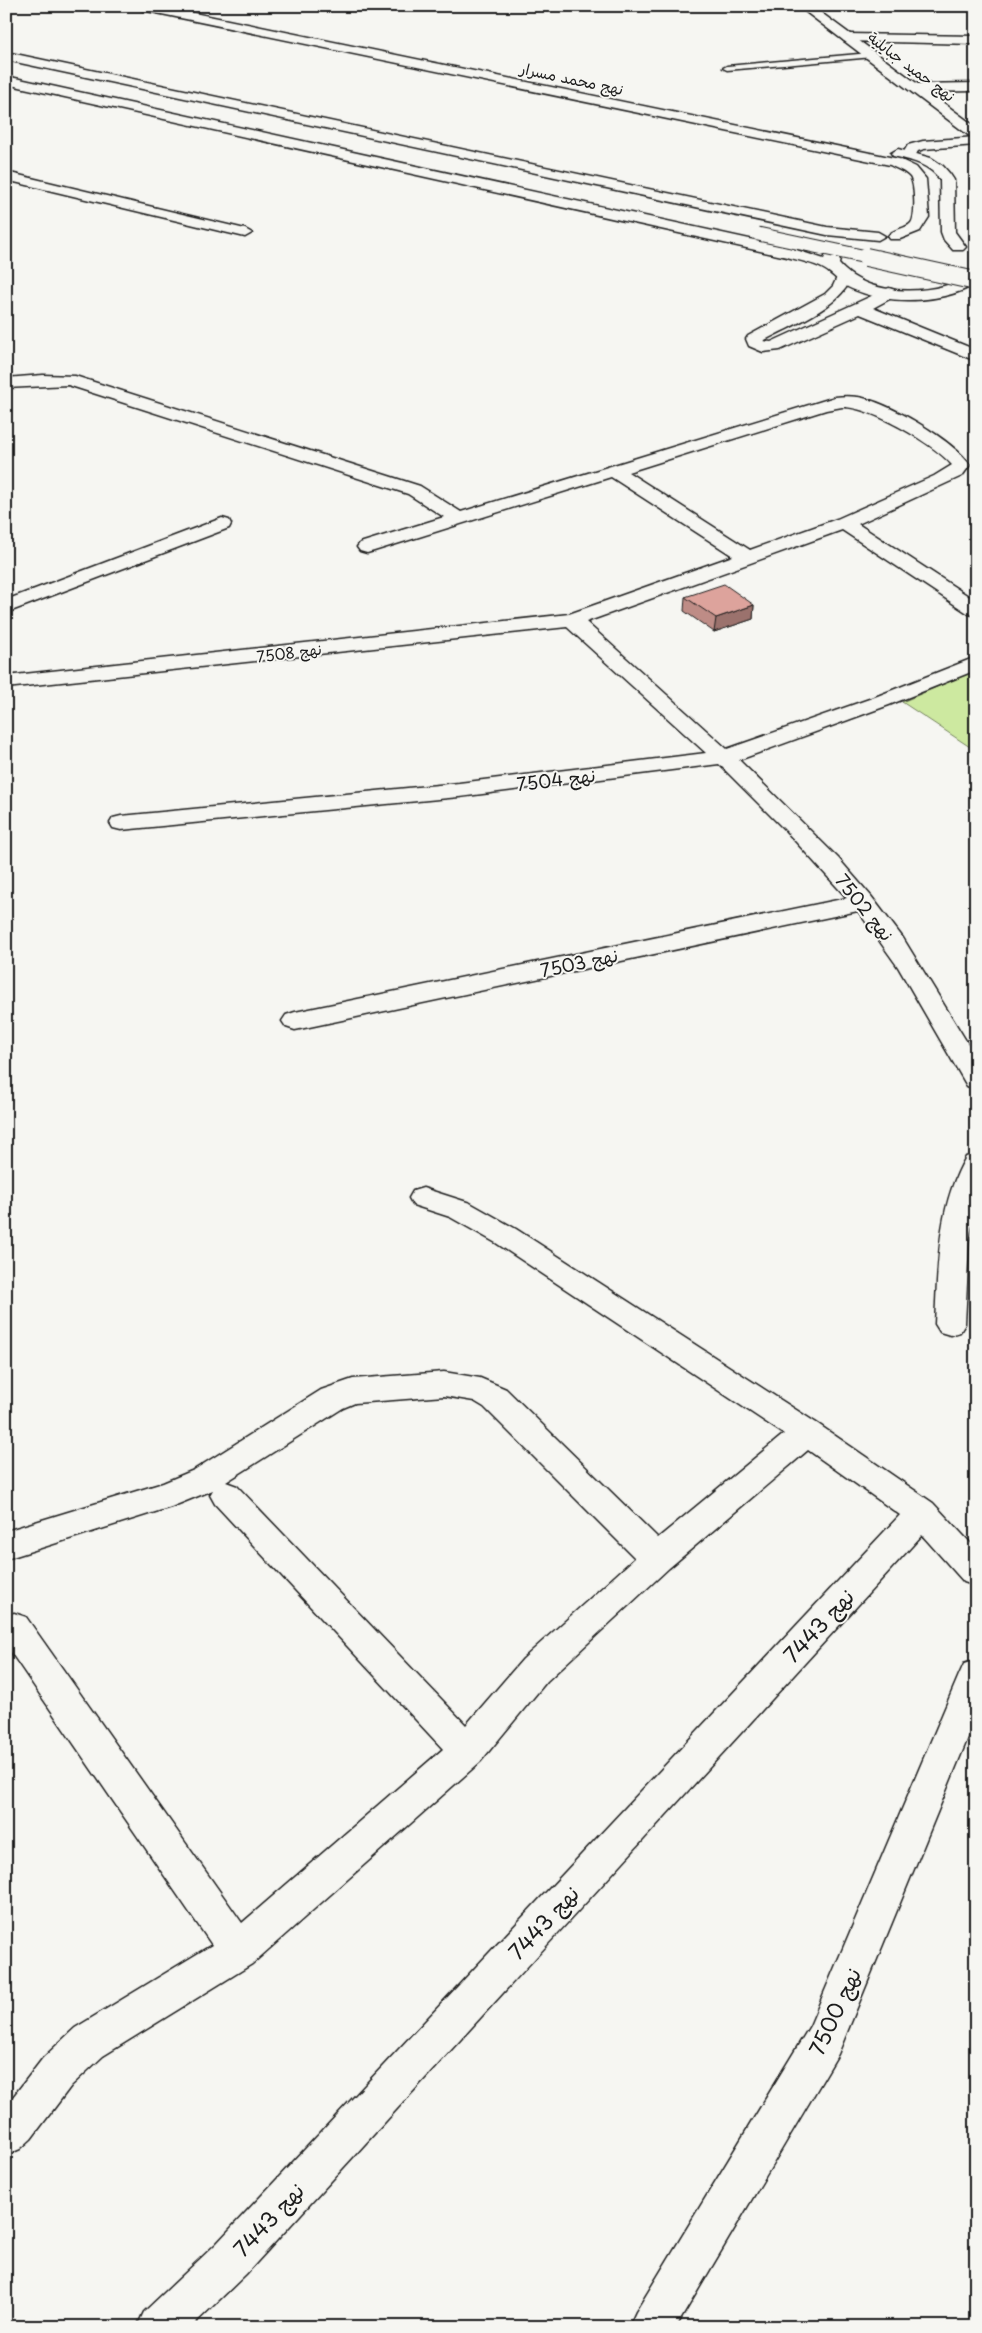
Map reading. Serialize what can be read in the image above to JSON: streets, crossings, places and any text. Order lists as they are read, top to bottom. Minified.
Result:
{"streets":{"street":["نهج حميد جبايلية","نهج محمد مسرار","نهج 7508","نهج 7504","نهج 7502","نهج 7503","نهج 7443","نهج 7500"]},"crossings":[["نهج 7508","نهج 7502"],["نهج 7504","نهج 7502"],["نهج 7502","نهج 7503"]]}
